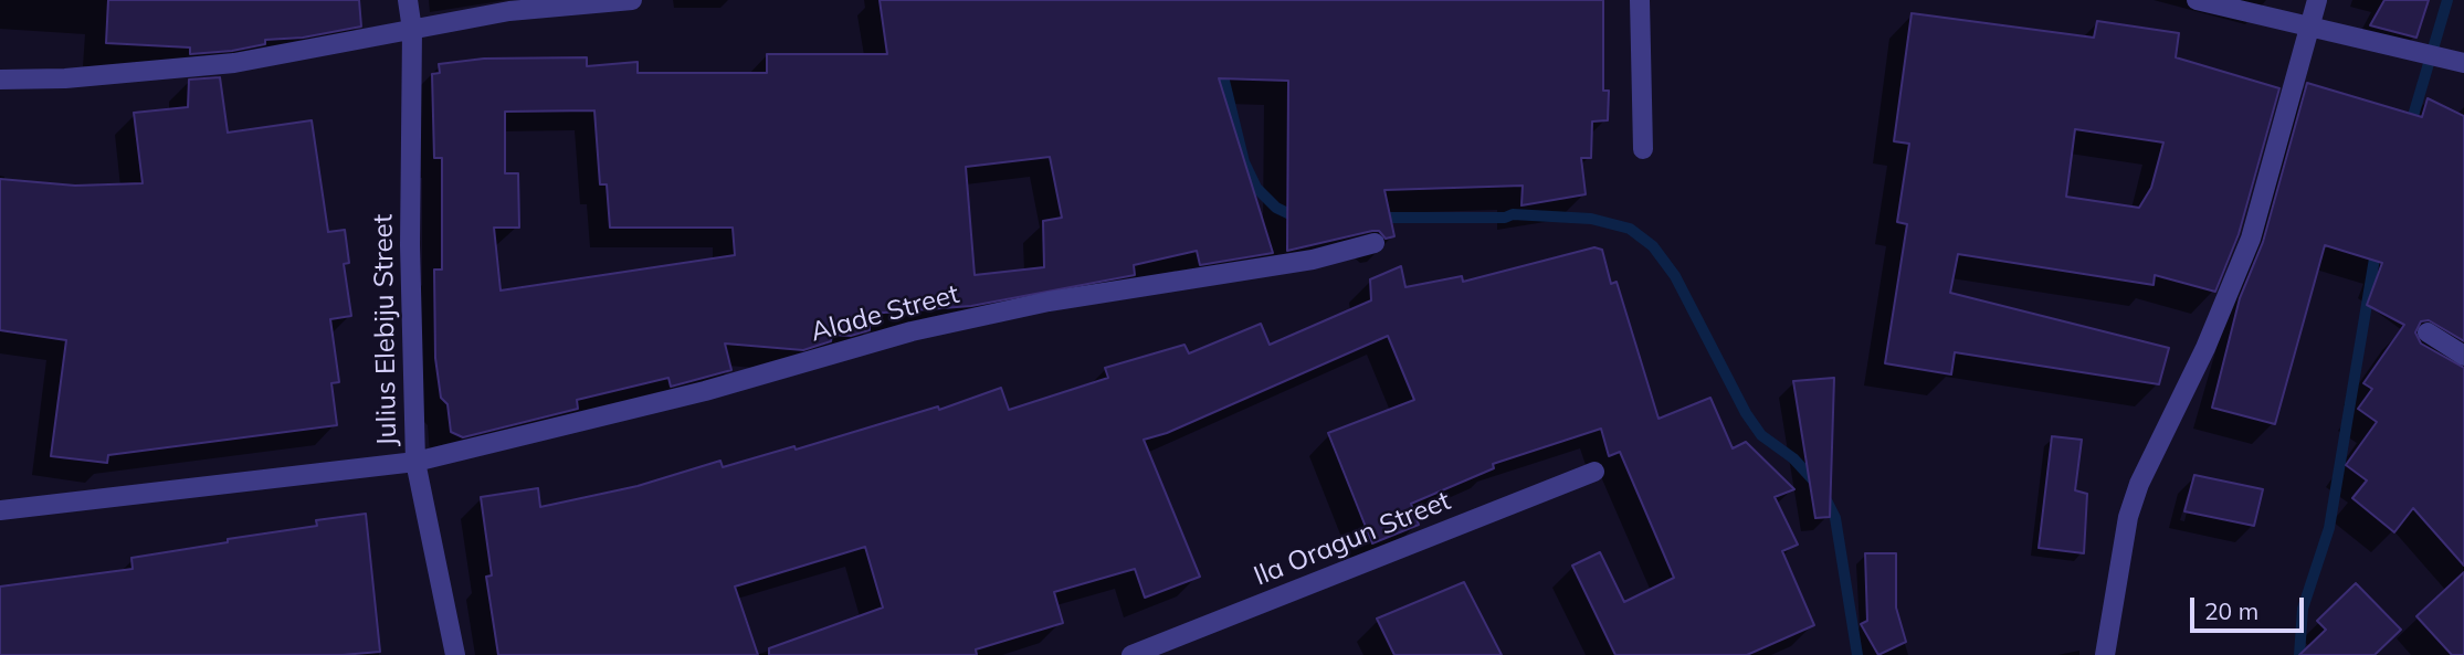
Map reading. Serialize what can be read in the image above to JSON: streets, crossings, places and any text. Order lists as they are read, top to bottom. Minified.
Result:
{"streets":{"street":["Alade Street","Julius Elebiju Street","Ila Oragun Street"]},"crossings":[["Alade Street","Julius Elebiju Street"]],"scale_bar":"20 m"}
